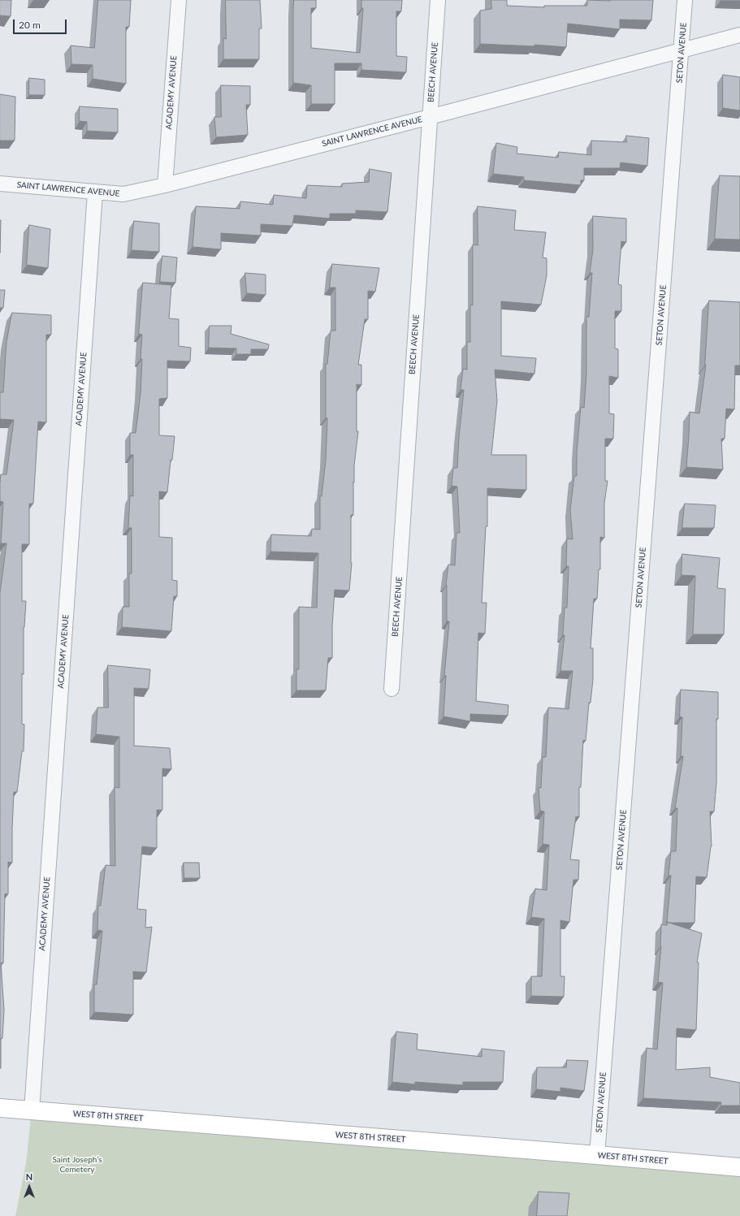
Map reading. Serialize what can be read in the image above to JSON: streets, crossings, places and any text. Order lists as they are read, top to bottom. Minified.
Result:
{"streets":{"street":["SETON AVENUE","BEECH AVENUE","ACADEMY AVENUE","SAINT LAWRENCE AVENUE","WEST 8TH STREET"]},"crossings":[["SETON AVENUE","SAINT LAWRENCE AVENUE"],["SETON AVENUE","WEST 8TH STREET"],["BEECH AVENUE","SAINT LAWRENCE AVENUE"],["ACADEMY AVENUE","SAINT LAWRENCE AVENUE"],["ACADEMY AVENUE","WEST 8TH STREET"]],"parks":["Saint Joseph’s Cemetery"],"scale_bar":"20 m","north":"top"}
